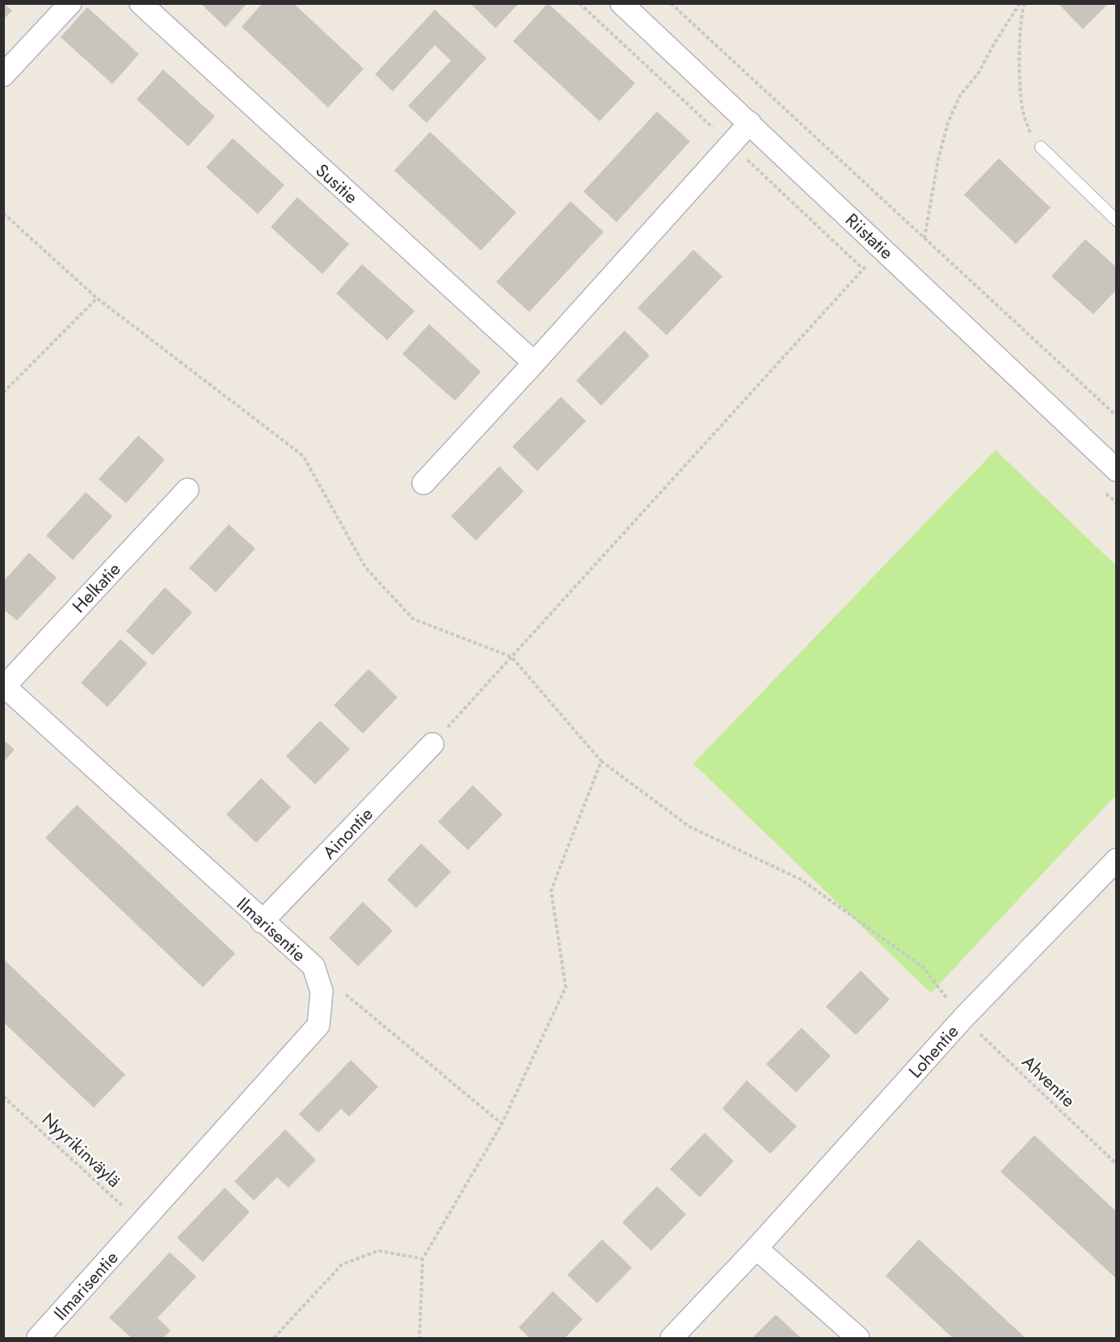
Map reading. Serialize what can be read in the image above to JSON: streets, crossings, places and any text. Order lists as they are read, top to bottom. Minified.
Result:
{"streets":{"street":["Susitie","Riistatie","Helkatie","Ainontie","Ilmarisentie","Lohentie"],"path":["Ahventie","Nyyrikinväylä"]},"crossings":[["Helkatie","Ilmarisentie"],["Ainontie","Ilmarisentie"],["Ilmarisentie","Nyyrikinväylä"],["Lohentie","Ahventie"]]}
